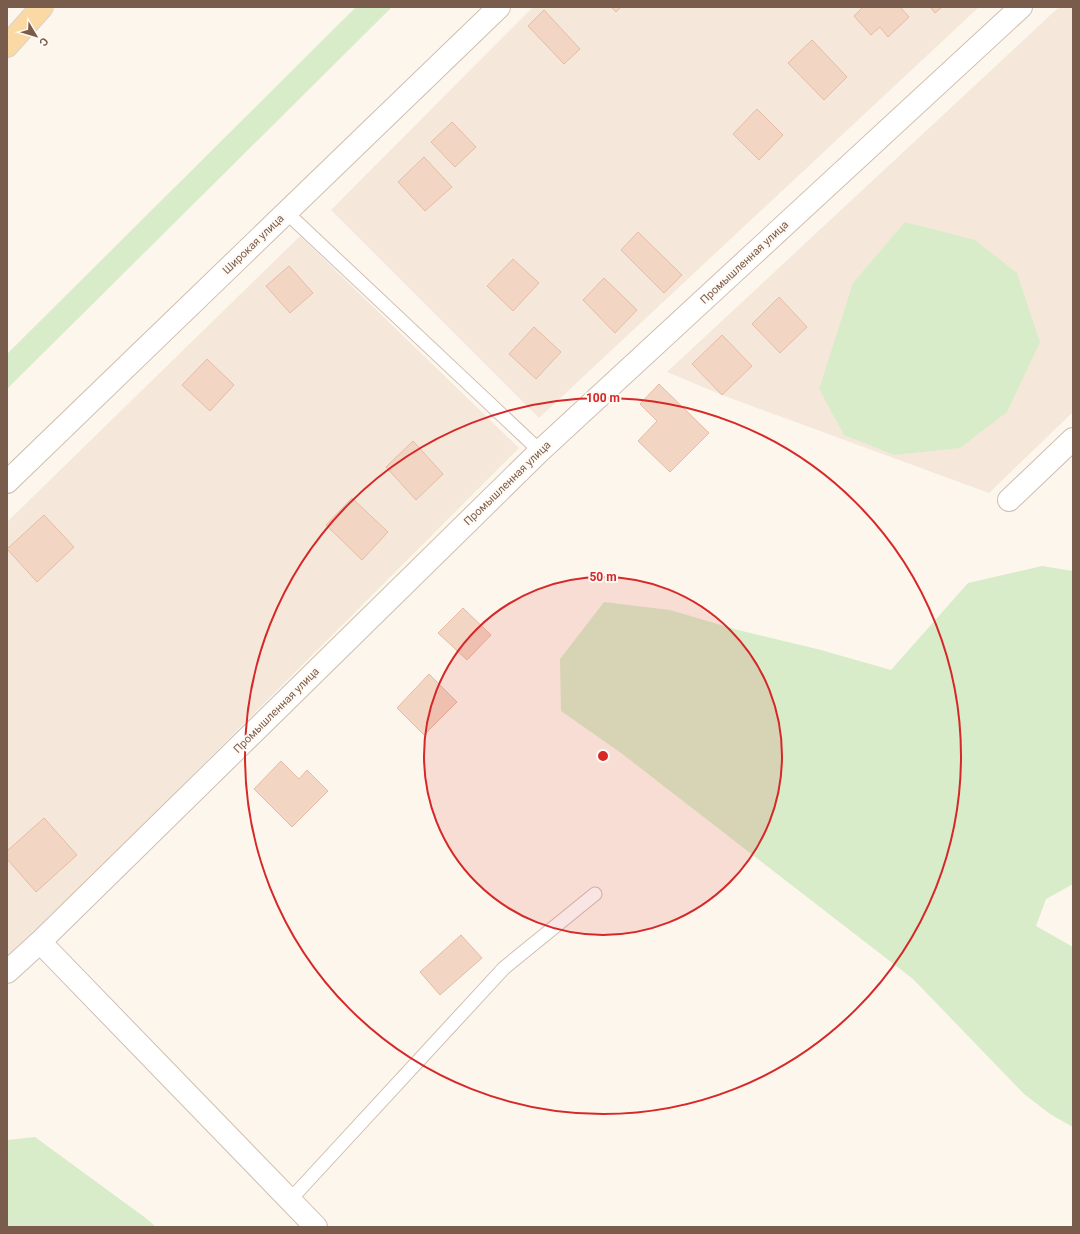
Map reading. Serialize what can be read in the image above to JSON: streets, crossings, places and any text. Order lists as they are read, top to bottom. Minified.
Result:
{"streets":{"street":["Широкая улица","Промышленная улица"]},"north":"bottom right","rings":["100 m","50 m"]}
